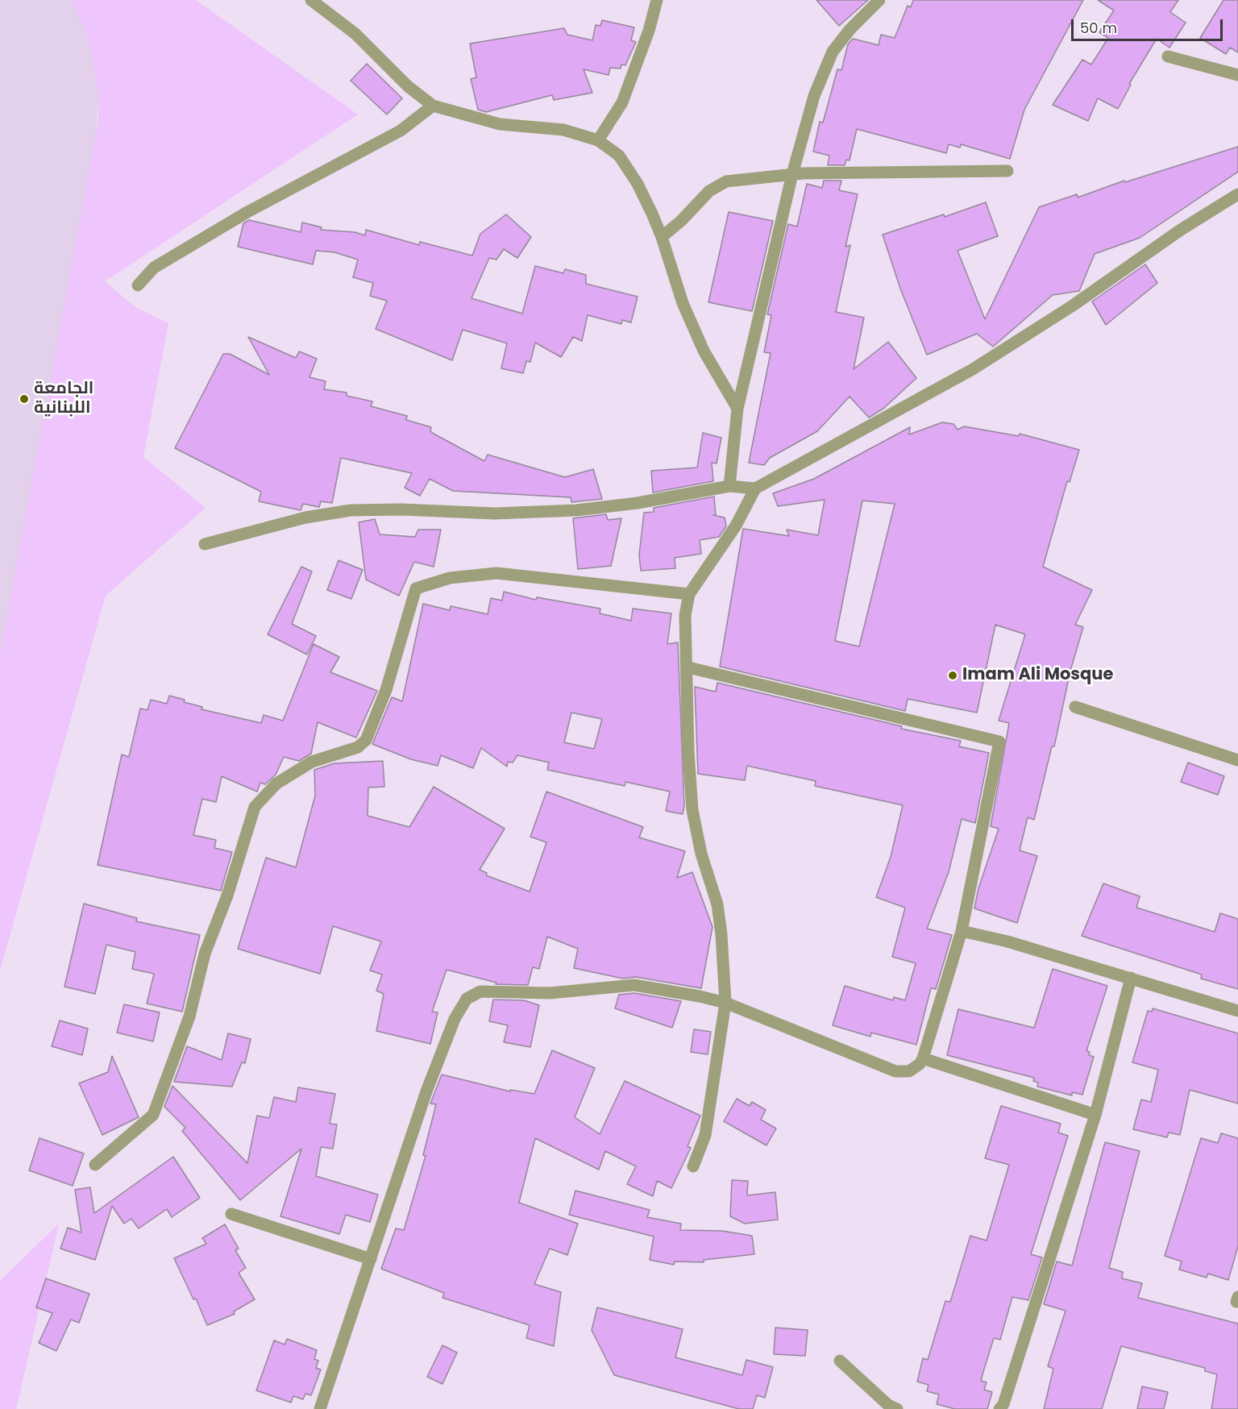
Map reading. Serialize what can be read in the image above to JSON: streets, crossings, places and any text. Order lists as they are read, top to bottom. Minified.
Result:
{"places":["الجامعة اللبنانية","Imam Ali Mosque"],"scale_bar":"50 m"}
